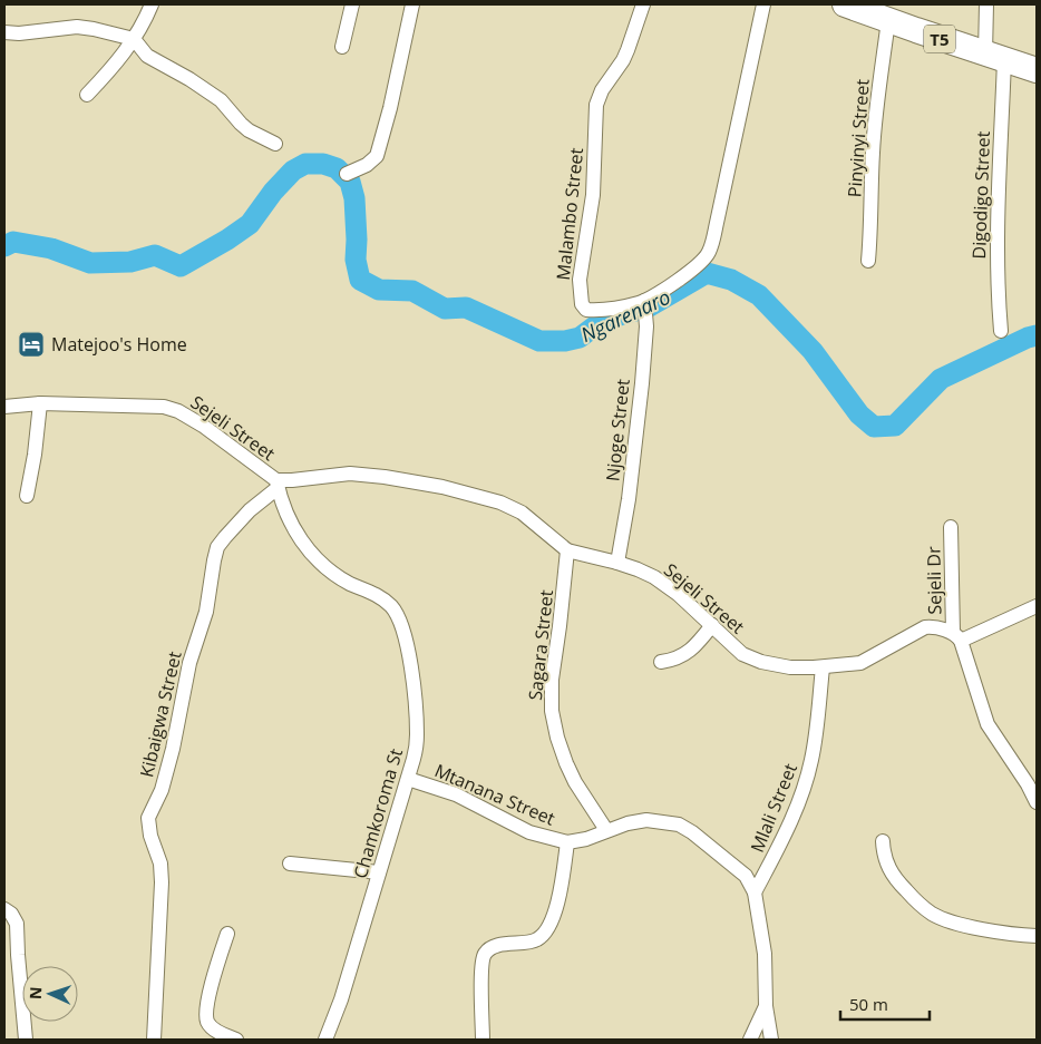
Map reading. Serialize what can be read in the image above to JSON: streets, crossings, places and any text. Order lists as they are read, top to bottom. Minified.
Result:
{"streets":{"highway":["T5"],"street":["Pinyinyi Street","Digodigo Street","Malambo Street","Sejeli Street","Njoge Street","Sejeli Dr","Sagara Street","Kibaigwa Street","Mtanana Street","Mlali Street","Chamkoroma St"]},"crossings":[["T5","Pinyinyi Street"],["T5","Digodigo Street"],["Malambo Street","Njoge Street"],["Sejeli Street","Njoge Street"],["Sejeli Street","Sejeli Dr"],["Sejeli Street","Sagara Street"],["Sejeli Street","Kibaigwa Street"],["Sejeli Street","Mlali Street"],["Sejeli Street","Chamkoroma St"],["Sagara Street","Mtanana Street"],["Kibaigwa Street","Chamkoroma St"],["Mtanana Street","Mlali Street"],["Mtanana Street","Chamkoroma St"]],"water":["Ngarenaro"],"places":{"hotel":["Matejoo's Home"]},"scale_bar":"50 m","north":"left"}
